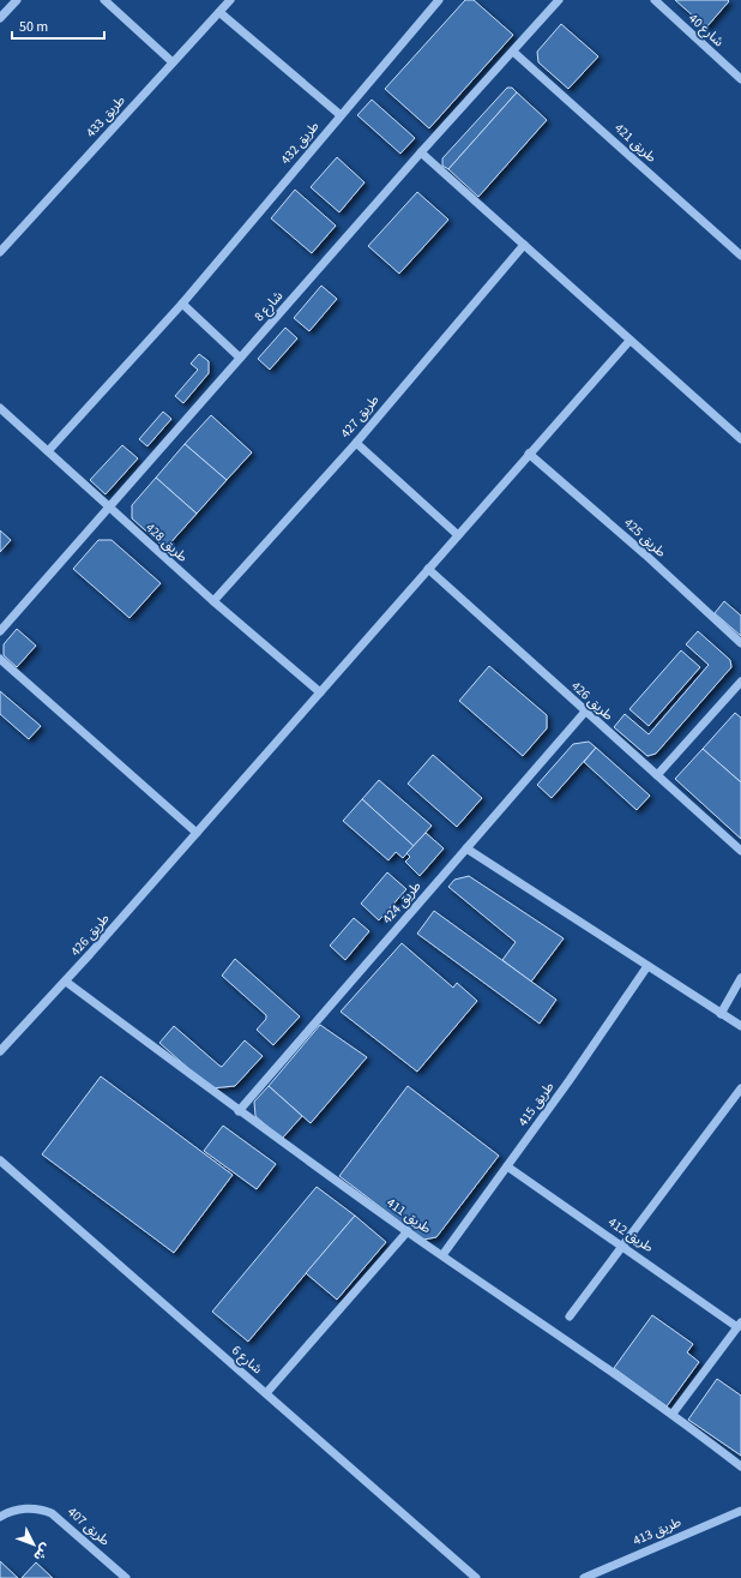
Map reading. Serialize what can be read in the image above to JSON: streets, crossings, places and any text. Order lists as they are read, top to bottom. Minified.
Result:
{"streets":{"street":["شارع 40","طريق 433","طريق 432","طريق 421","شارع 8","طريق 427","طريق 425","طريق 428","طريق 426","طريق 424","طريق 415","طريق 411","طريق 412","شارع 6","طريق 407","طريق 413"]},"crossings":[["طريق 432","طريق 428"],["طريق 421","شارع 8"],["شارع 8","طريق 428"],["طريق 427","طريق 428"],["طريق 425","طريق 426"],["طريق 428","طريق 426"],["طريق 426","طريق 424"],["طريق 426","طريق 411"],["طريق 424","طريق 411"],["طريق 415","طريق 411"],["طريق 415","طريق 412"],["طريق 411","طريق 412"]],"scale_bar":"50 m","north":"bottom right"}
